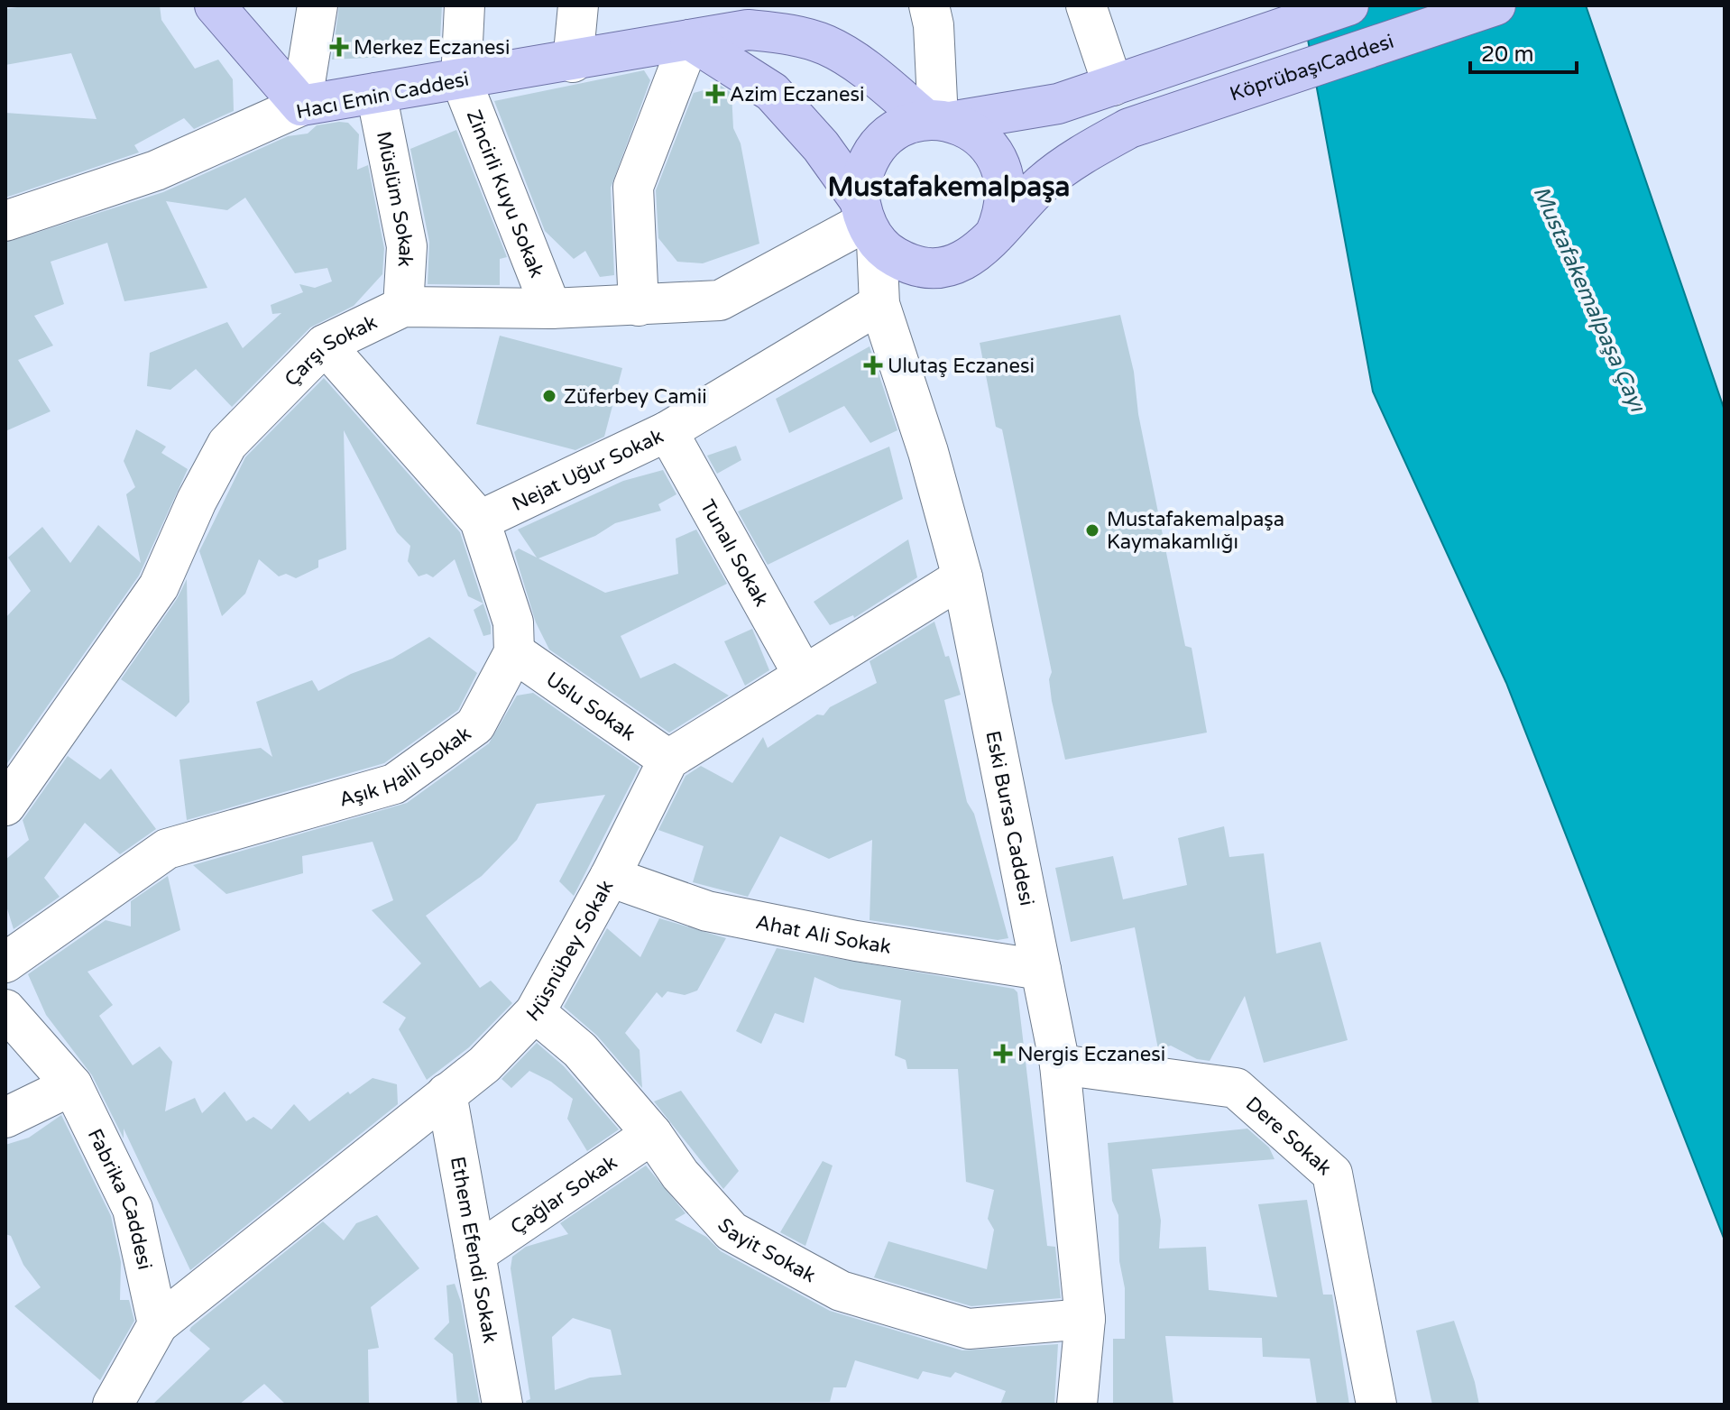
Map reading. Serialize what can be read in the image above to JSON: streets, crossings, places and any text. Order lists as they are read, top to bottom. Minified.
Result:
{"streets":{"main road":["KöprübaşıCaddesi","Hacı Emin Caddesi"],"street":["Zincirli Kuyu Sokak","Müslüm Sokak","Çarşı Sokak","Nejat Uğur Sokak","Tunalı Sokak","Uslu Sokak","Aşık Halil Sokak","Eski Bursa Caddesi","Ahat Ali Sokak","Hüsnübey Sokak","Dere Sokak","Çağlar Sokak","Fabrika Caddesi","Sayit Sokak","Ethem Efendi Sokak"]},"crossings":[["KöprübaşıCaddesi","Hacı Emin Caddesi"],["KöprübaşıCaddesi","Çarşı Sokak"],["KöprübaşıCaddesi","Eski Bursa Caddesi"],["Hacı Emin Caddesi","Zincirli Kuyu Sokak"],["Hacı Emin Caddesi","Müslüm Sokak"],["Hacı Emin Caddesi","Çarşı Sokak"],["Hacı Emin Caddesi","Eski Bursa Caddesi"],["Zincirli Kuyu Sokak","Çarşı Sokak"],["Müslüm Sokak","Çarşı Sokak"],["Çarşı Sokak","Eski Bursa Caddesi"],["Nejat Uğur Sokak","Tunalı Sokak"],["Nejat Uğur Sokak","Eski Bursa Caddesi"],["Uslu Sokak","Aşık Halil Sokak"],["Uslu Sokak","Hüsnübey Sokak"],["Eski Bursa Caddesi","Ahat Ali Sokak"],["Eski Bursa Caddesi","Dere Sokak"],["Eski Bursa Caddesi","Sayit Sokak"],["Ahat Ali Sokak","Hüsnübey Sokak"],["Hüsnübey Sokak","Fabrika Caddesi"],["Hüsnübey Sokak","Sayit Sokak"],["Hüsnübey Sokak","Ethem Efendi Sokak"],["Çağlar Sokak","Sayit Sokak"],["Çağlar Sokak","Ethem Efendi Sokak"]],"districts":["Mustafakemalpaşa"],"water":["Mustafakemalpaşa Çayı"],"places":{"health":["Merkez Eczanesi","Azim Eczanesi","Ulutaş Eczanesi","Nergis Eczanesi"],"other":["Züferbey Camii","Mustafakemalpaşa Kaymakamlığı"]},"scale_bar":"20 m"}
